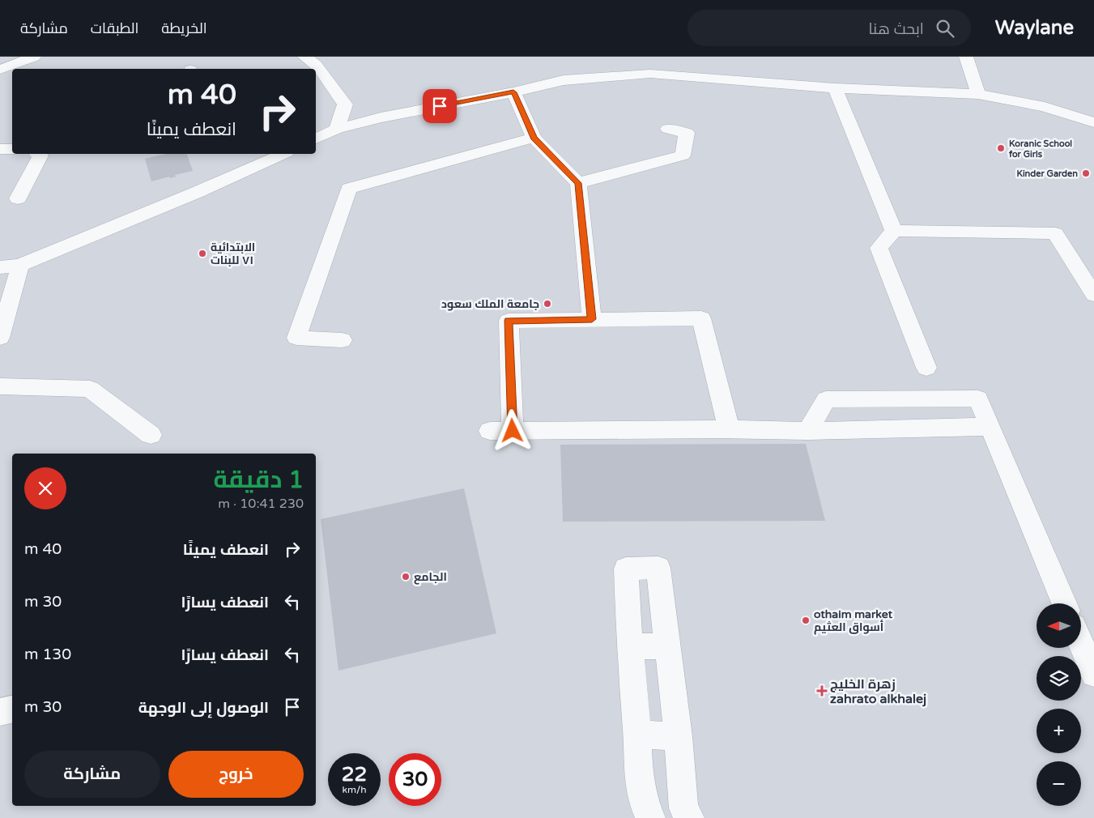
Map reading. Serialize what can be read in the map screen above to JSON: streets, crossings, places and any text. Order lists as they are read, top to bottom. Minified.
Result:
{"places":{"other":["Koranic School for Girls","Kinder Garden","الابتدائية ٧١ للبنات","جامعة الملك سعود","الجامع","othaim market أسواق العثيم"],"health":["زهرة الخليج zahrato alkhalej"]},"north":"left","page":{"header":"Waylane","search":"ابحث هنا","nav":["الخريطة","الطبقات","مشاركة"],"turn":["40 m","انعطف يمينًا"],"heading":["1 دقيقة","230 m · 10:41"],"list":[{"name":"انعطف يمينًا","value":"40 m"},{"name":"انعطف يسارًا","value":"30 m"},{"name":"انعطف يسارًا","value":"130 m"},{"name":"الوصول إلى الوجهة","value":"30 m"}],"map_buttons":["+","−"],"buttons":["خروج","مشاركة"],"speed":"22 km/h","limit":"30"}}
